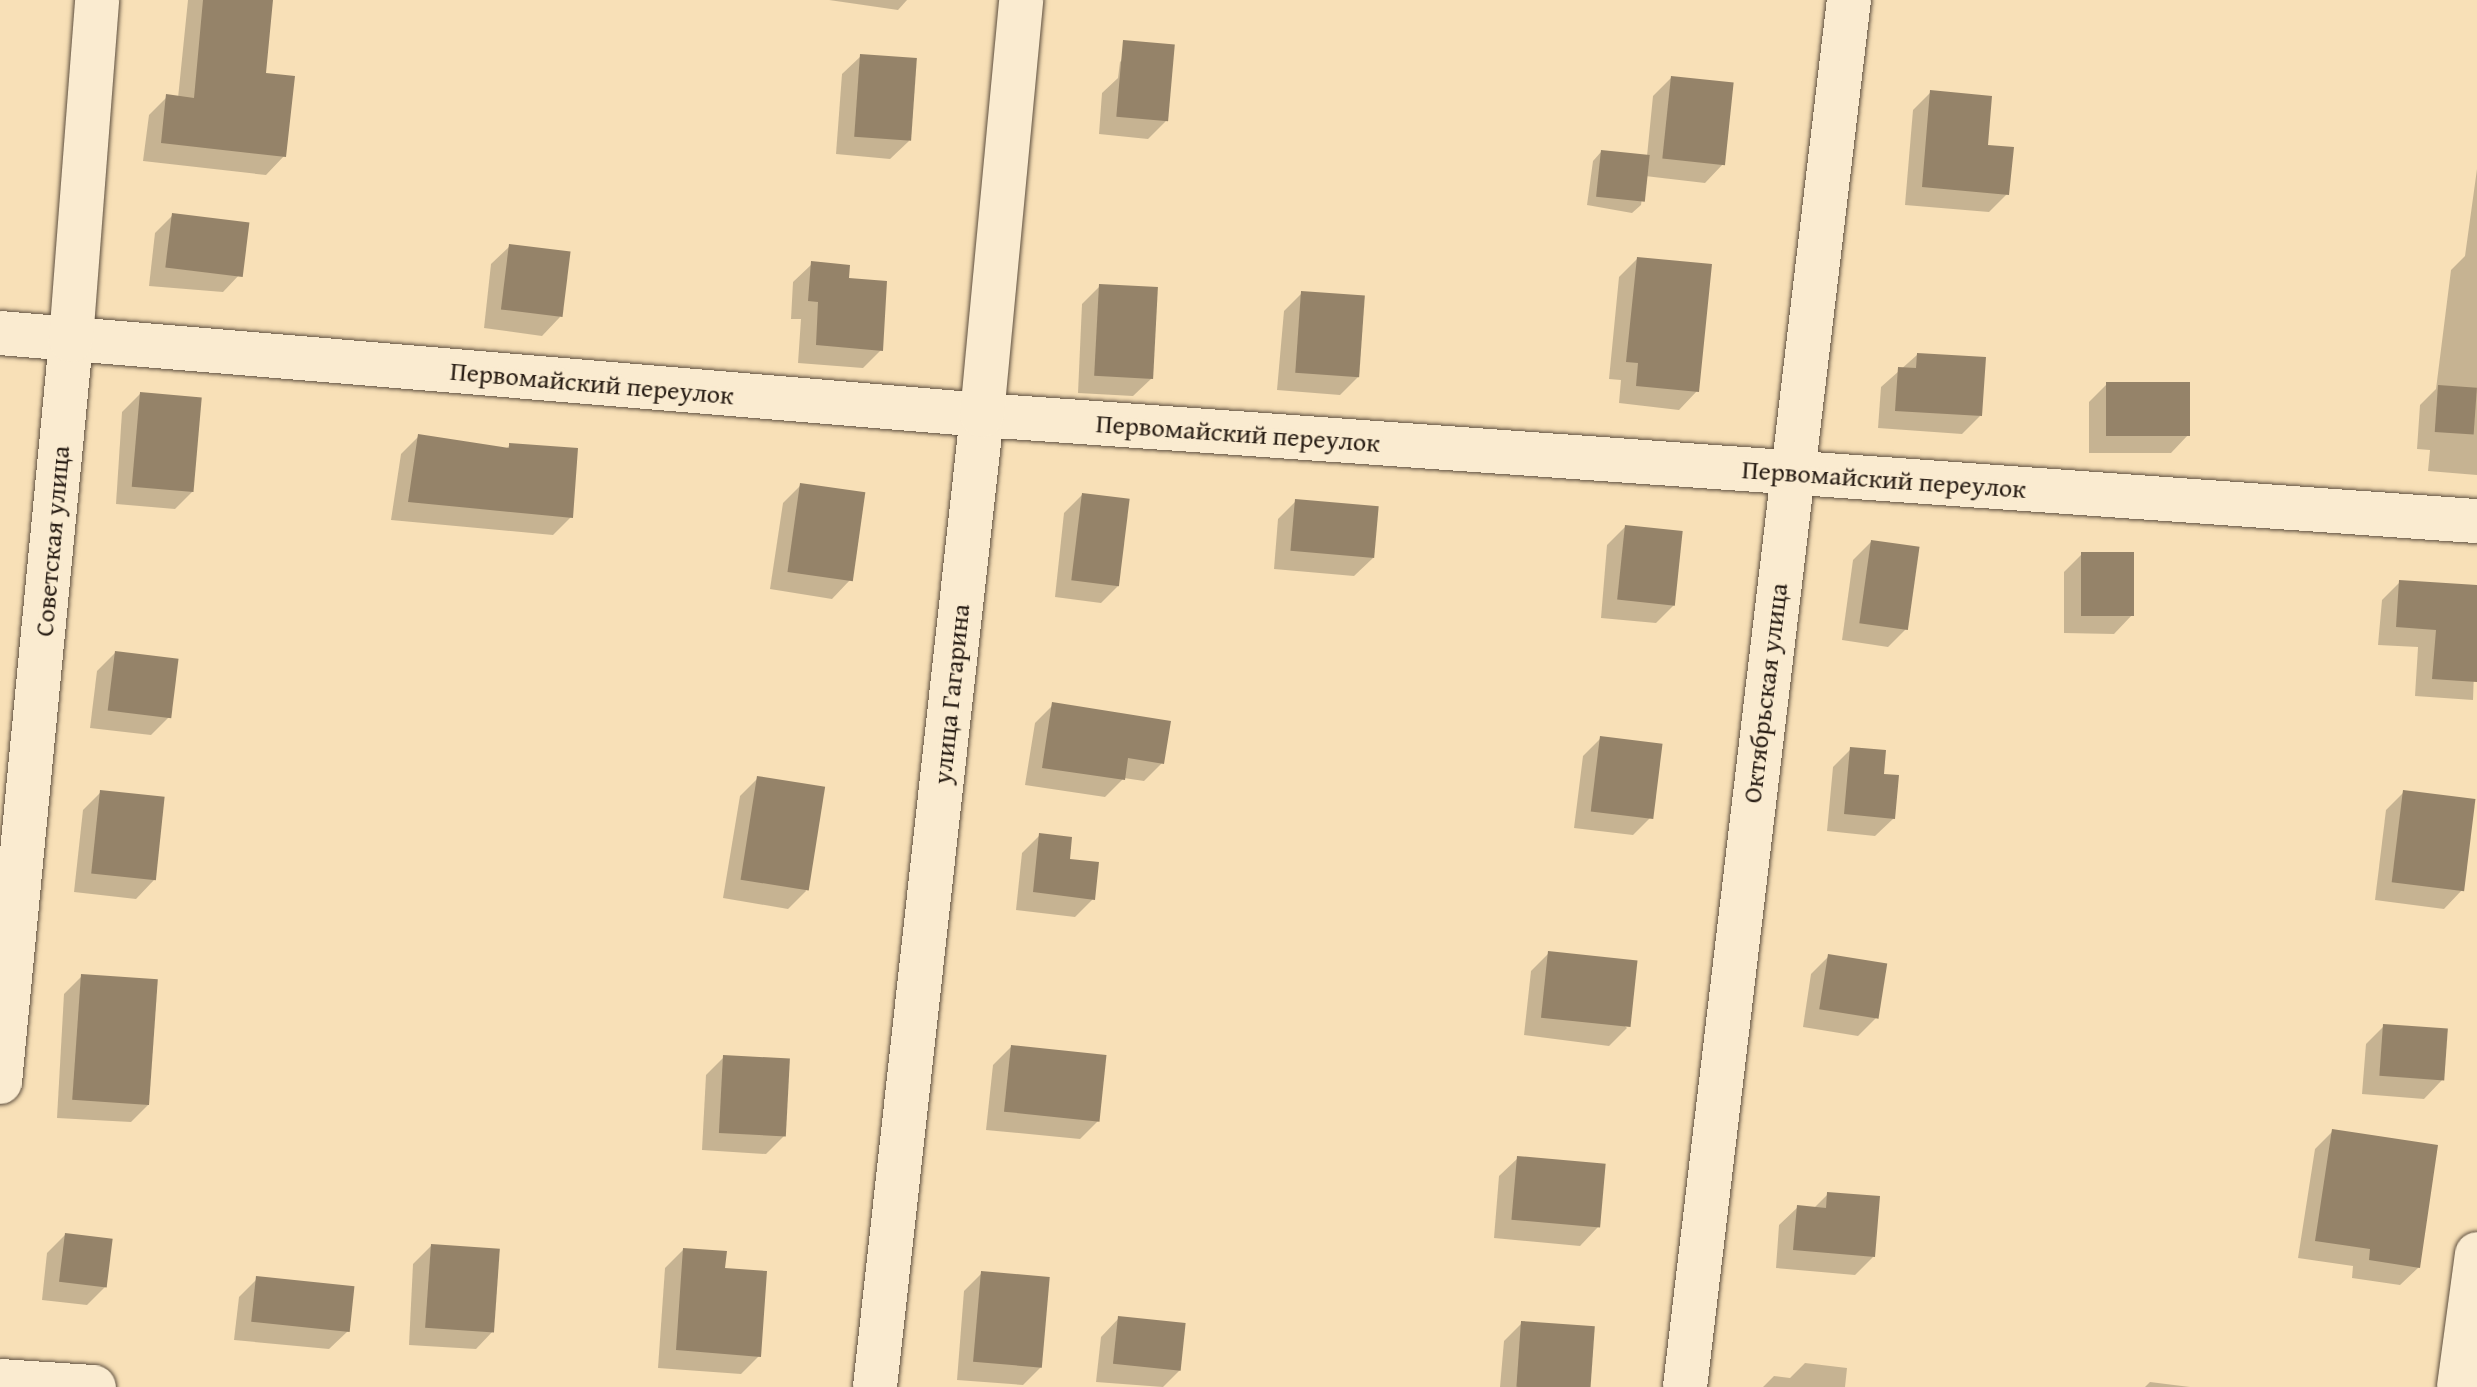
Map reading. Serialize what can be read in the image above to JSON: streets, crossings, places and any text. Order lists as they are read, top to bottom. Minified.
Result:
{"streets":{"street":["Первомайский переулок","Советская улица","Октябрьская улица","улица Гагарина"]},"crossings":[["Первомайский переулок","Советская улица"],["Первомайский переулок","Октябрьская улица"],["Первомайский переулок","улица Гагарина"]]}
